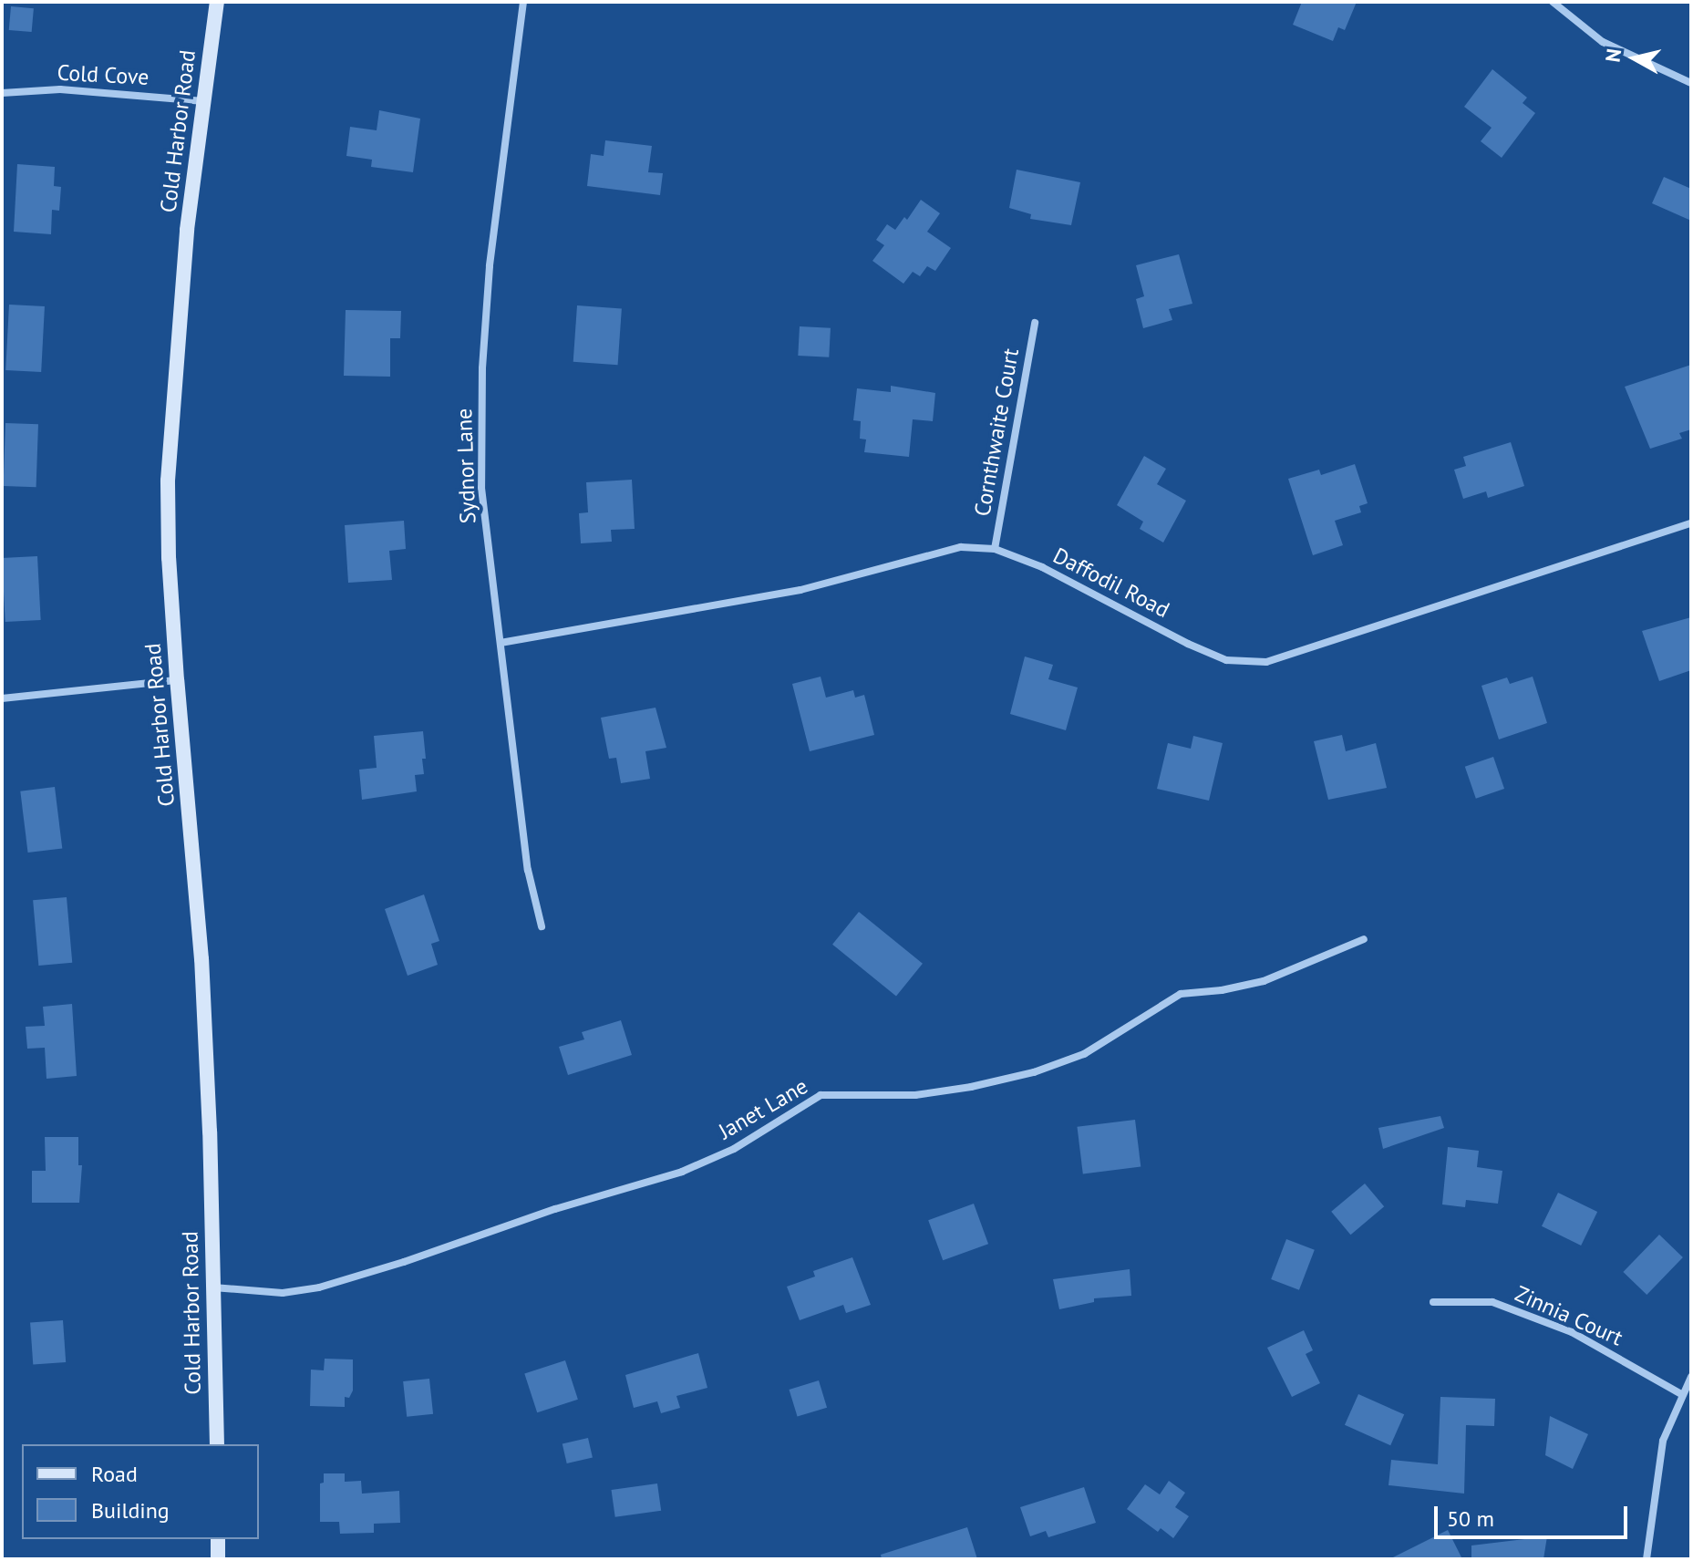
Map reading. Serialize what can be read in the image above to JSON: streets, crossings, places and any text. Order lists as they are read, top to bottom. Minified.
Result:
{"streets":{"main road":["Cold Harbor Road"],"street":["Cold Cove","Cornthwaite Court","Sydnor Lane","Daffodil Road","Janet Lane","Zinnia Court"]},"crossings":[["Cold Cove","Cold Harbor Road"],["Cold Harbor Road","Janet Lane"],["Cornthwaite Court","Daffodil Road"],["Sydnor Lane","Daffodil Road"]],"legend":["Road","Building"],"scale_bar":"50 m","north":"left"}
